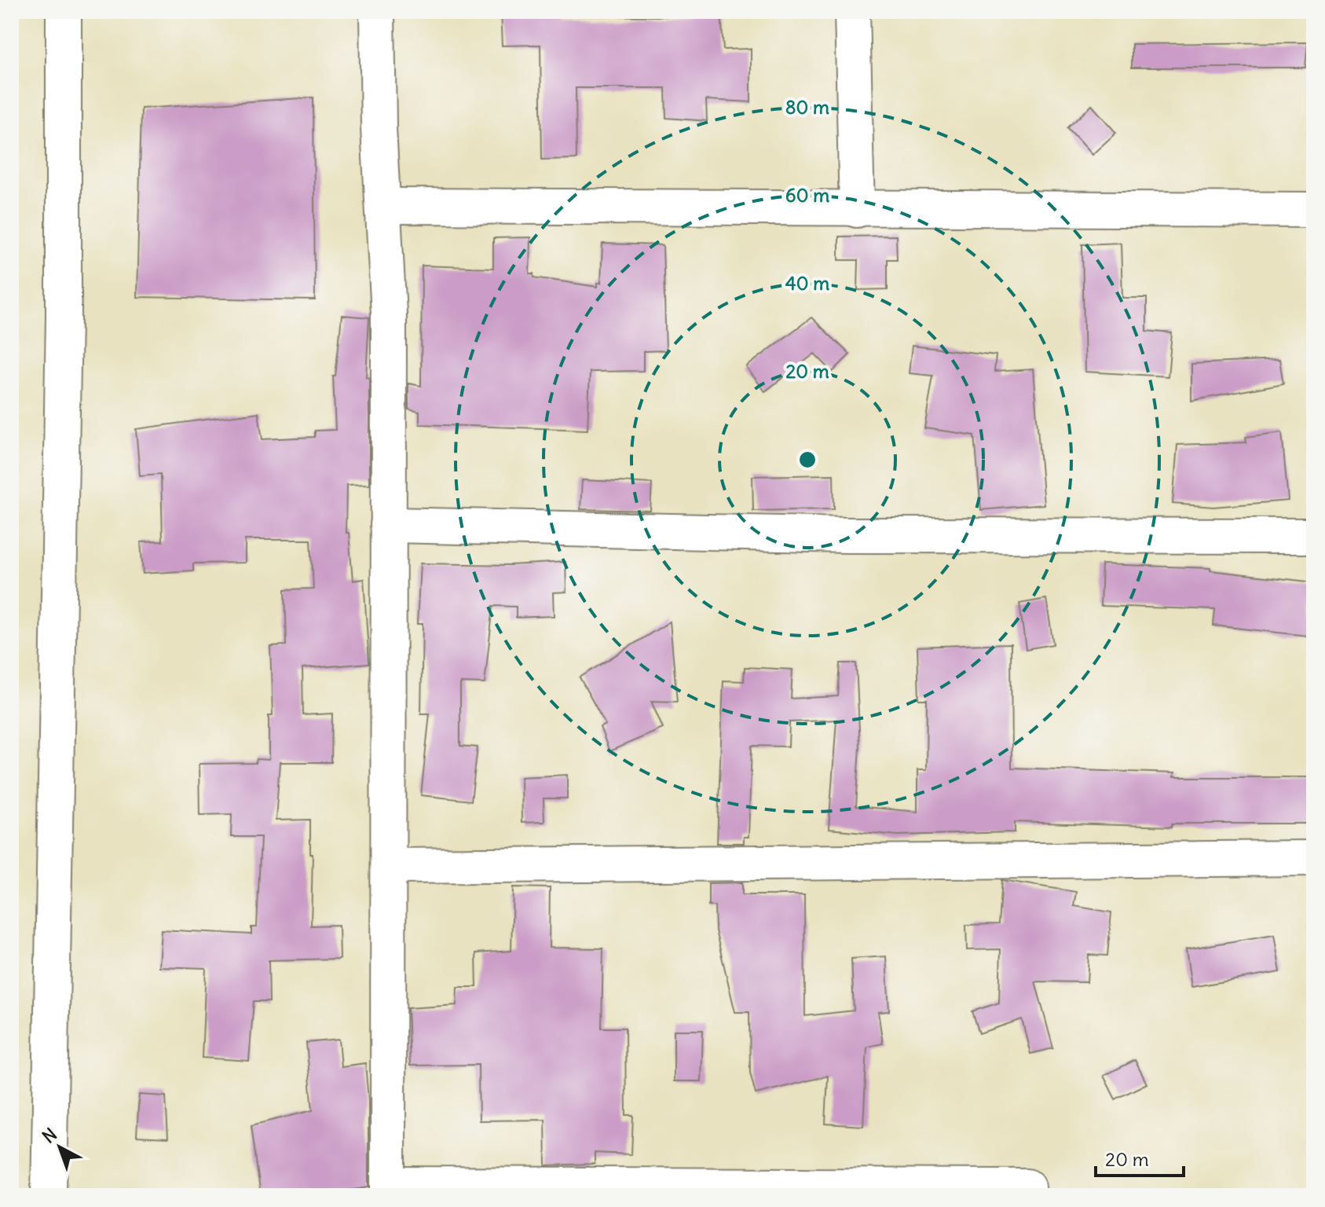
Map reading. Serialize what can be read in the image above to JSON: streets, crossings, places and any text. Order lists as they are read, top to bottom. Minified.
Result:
{"scale_bar":"20 m","north":"top left","rings":["80 m","60 m","40 m","20 m"]}
